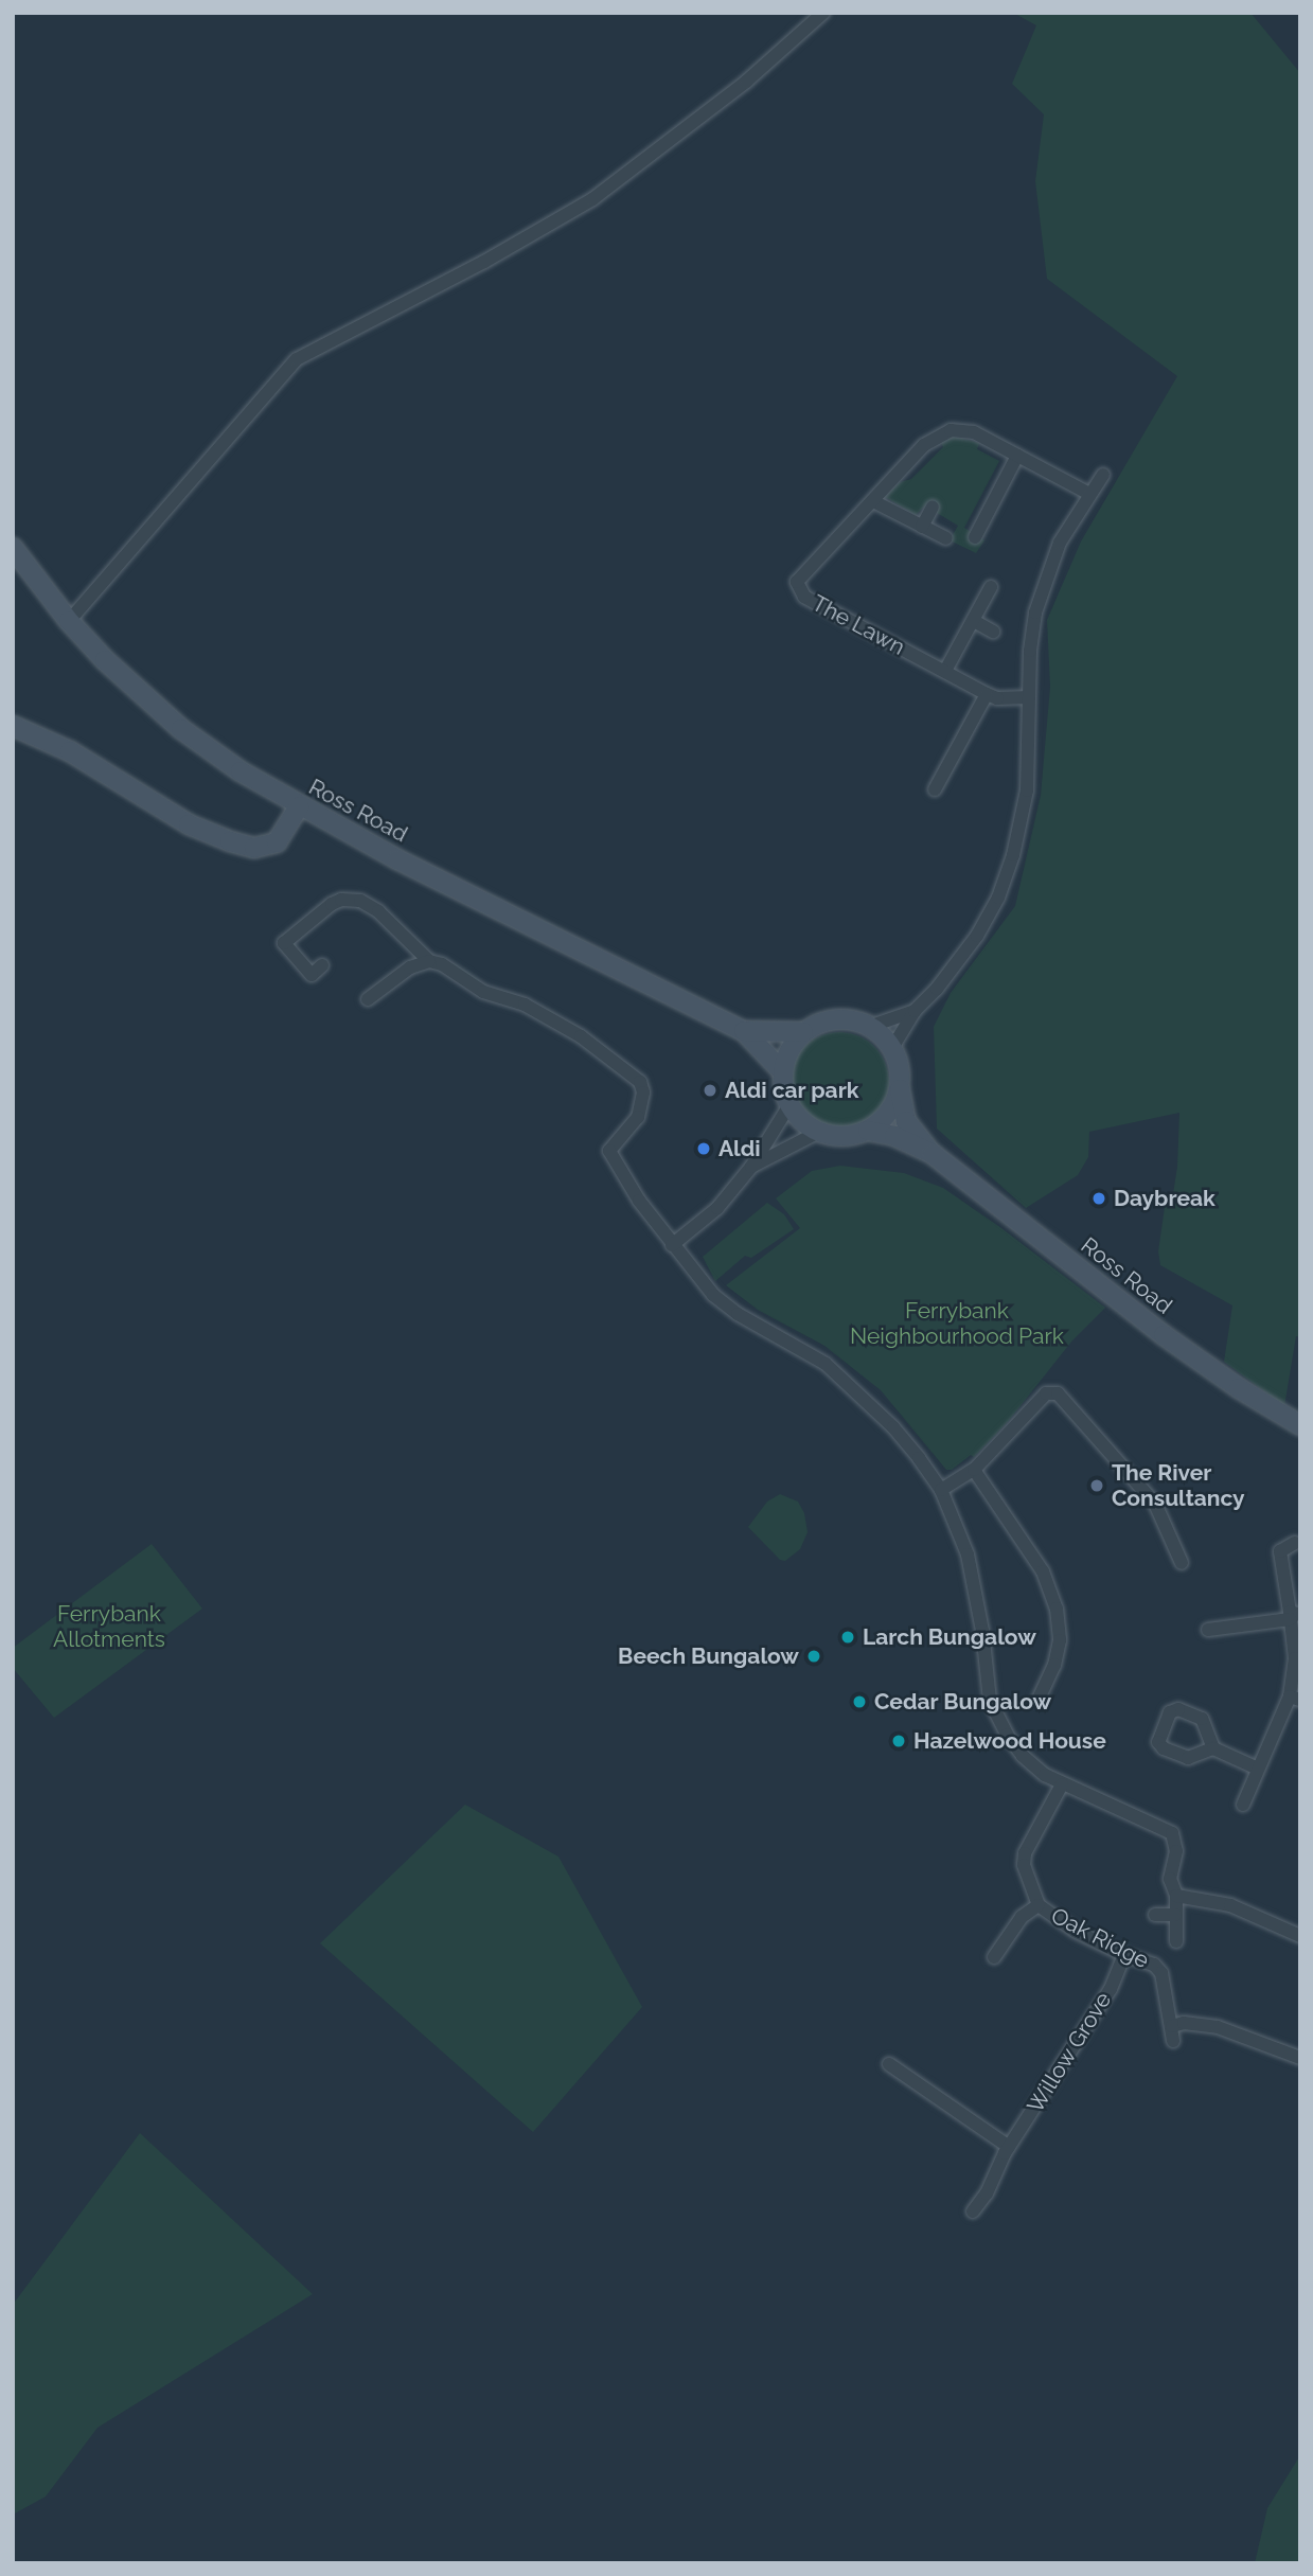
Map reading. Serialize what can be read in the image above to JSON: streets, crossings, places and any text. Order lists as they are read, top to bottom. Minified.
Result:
{"streets":{"main road":["Ross Road"],"street":["The Lawn","Oak Ridge","Willow Grove"]},"crossings":[["Oak Ridge","Willow Grove"]],"parks":["Ferrybank Neighbourhood Park","Ferrybank Allotments"],"places":["Aldi car park","Aldi","Daybreak","The River Consultancy","Larch Bungalow","Beech Bungalow","Cedar Bungalow","Hazelwood House"]}
